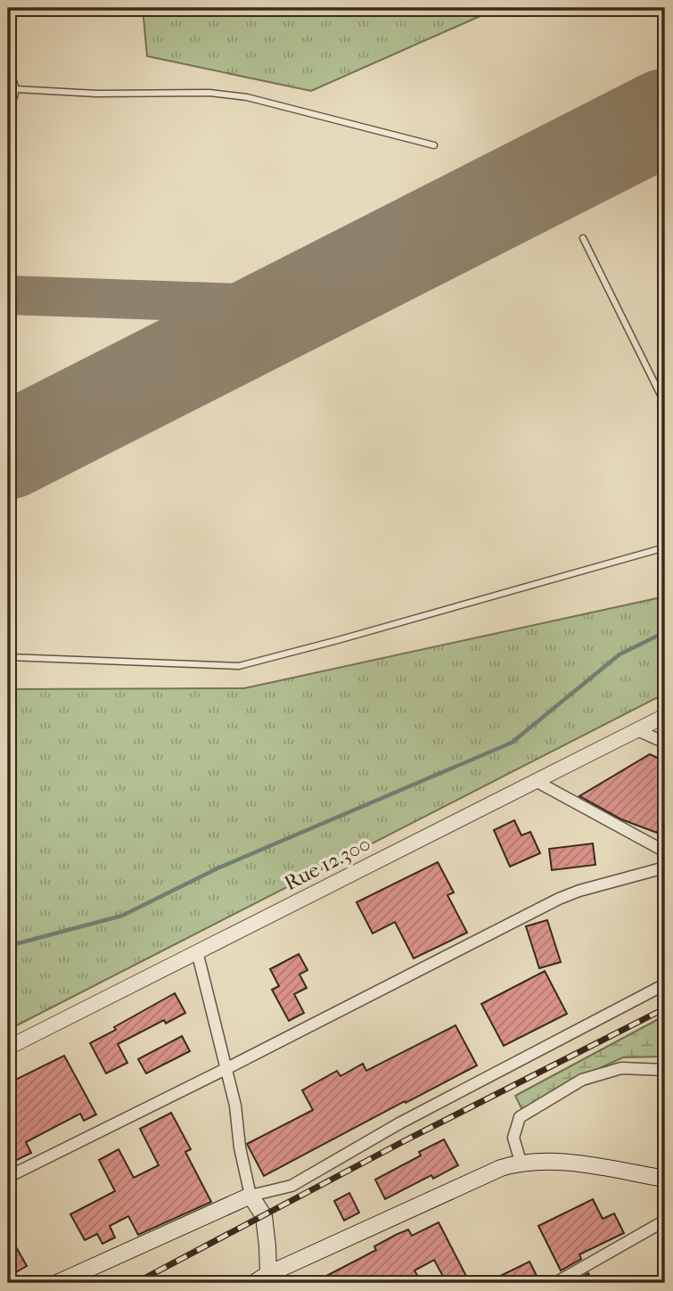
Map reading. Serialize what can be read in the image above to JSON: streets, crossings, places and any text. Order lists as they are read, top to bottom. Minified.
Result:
{"streets":{"street":["Rue 12.300"]}}
